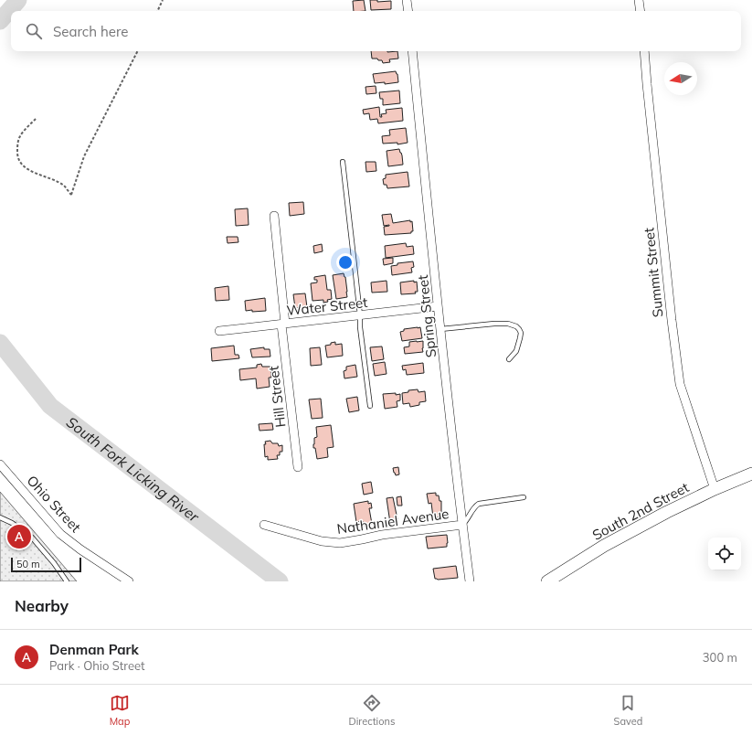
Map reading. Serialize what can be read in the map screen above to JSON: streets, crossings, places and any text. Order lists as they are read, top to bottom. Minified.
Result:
{"streets":{"street":["Summit Street","Water Street","Spring Street","Hill Street","Ohio Street","South 2nd Street","Nathaniel Avenue"]},"crossings":[["Summit Street","South 2nd Street"],["Water Street","Spring Street"],["Water Street","Hill Street"],["Spring Street","Nathaniel Avenue"]],"water":["South Fork Licking River"],"scale_bar":"50 m","north":"left","page":{"search":"Search here","pins":"A","scale":"50 m","heading":"Nearby","list":[{"mark":"A","name":"Denman Park","note":"Park · Ohio Street","value":"300 m"}],"nav":["Map","Directions","Saved"]}}
